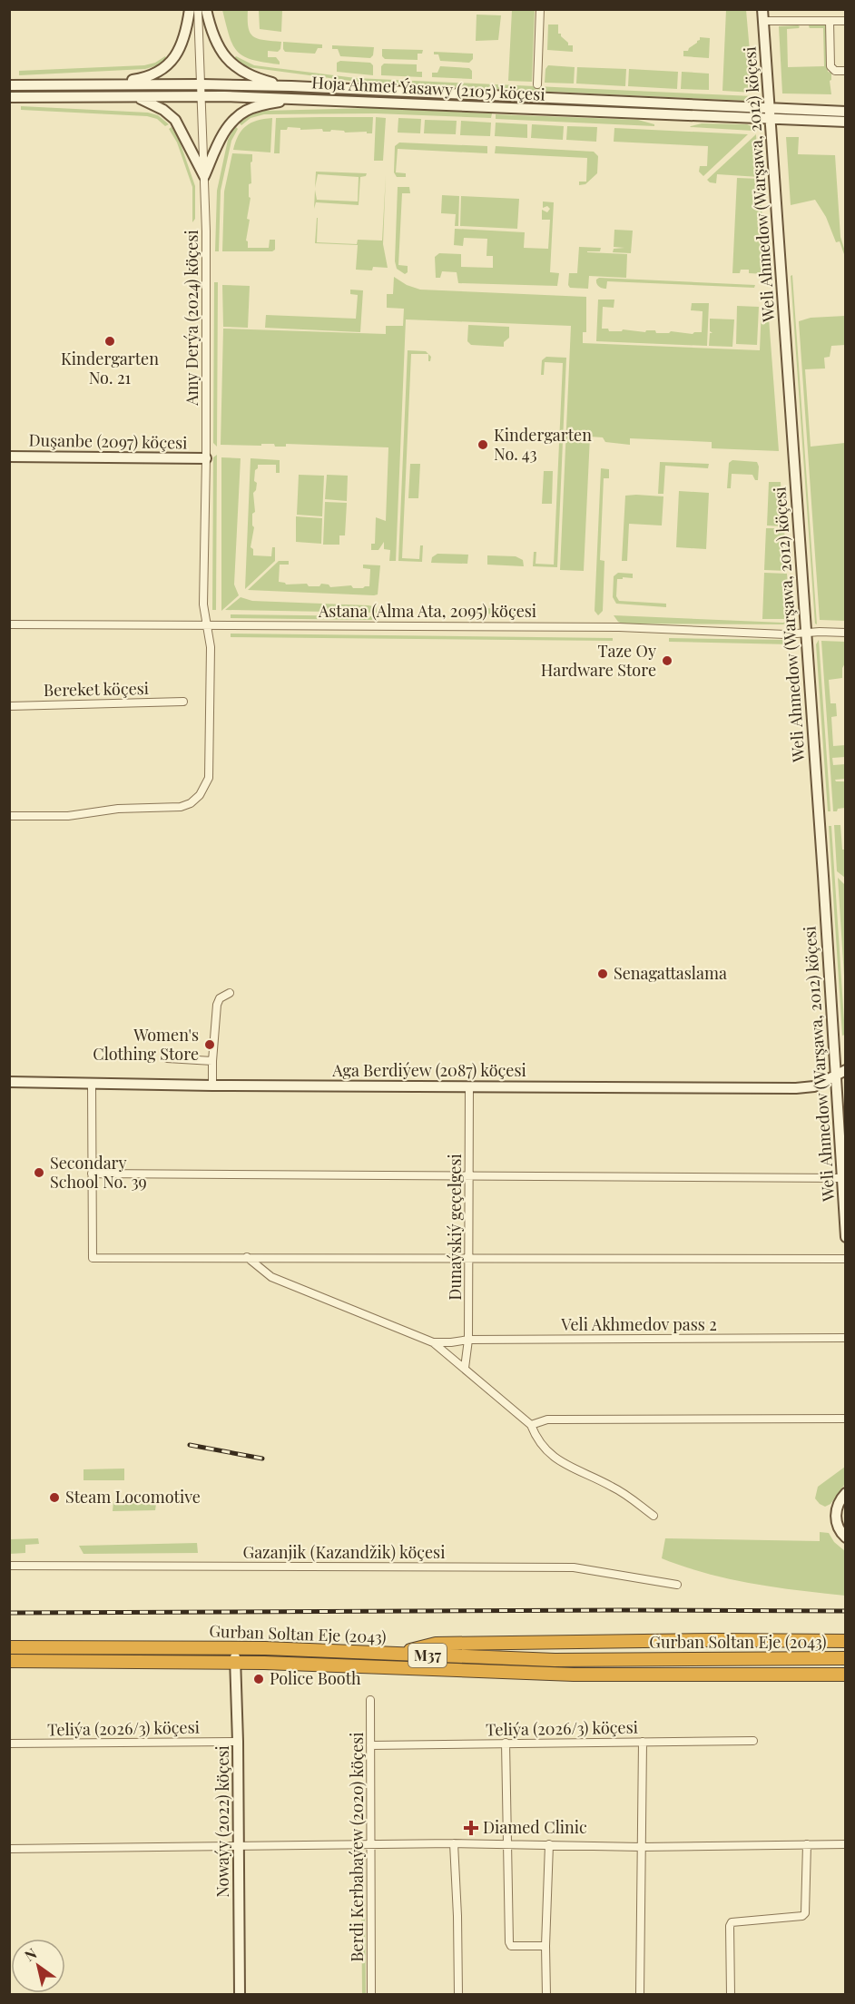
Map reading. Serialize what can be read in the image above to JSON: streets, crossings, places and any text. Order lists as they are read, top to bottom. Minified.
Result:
{"streets":{"highway":["Gurban Soltan Eje (2043)","M37"],"street":["Hoja Ahmet Ýasawy (2105) köçesi","Weli Ahmedow (Warşawa, 2012) köçesi","Amy Derýa (2024) köçesi","Duşanbe (2097) köçesi","Astana (Alma Ata, 2095) köçesi","Bereket köçesi","Aga Berdiýew (2087) köçesi","Dunaýskiý geçelgesi","Veli Akhmedov pass 2","Gazanjik (Kazandžik) köçesi","Teliýa (2026/3) köçesi","Nowaýy (2022) köçesi","Berdi Kerbabaýew (2020) köçesi"]},"crossings":[["Hoja Ahmet Ýasawy (2105) köçesi","Weli Ahmedow (Warşawa, 2012) köçesi"],["Hoja Ahmet Ýasawy (2105) köçesi","Amy Derýa (2024) köçesi"],["Weli Ahmedow (Warşawa, 2012) köçesi","Astana (Alma Ata, 2095) köçesi"],["Weli Ahmedow (Warşawa, 2012) köçesi","Aga Berdiýew (2087) köçesi"],["Amy Derýa (2024) köçesi","Duşanbe (2097) köçesi"],["Amy Derýa (2024) köçesi","Astana (Alma Ata, 2095) köçesi"],["Aga Berdiýew (2087) köçesi","Dunaýskiý geçelgesi"],["Dunaýskiý geçelgesi","Veli Akhmedov pass 2"],["Gurban Soltan Eje (2043)","Nowaýy (2022) köçesi"],["Teliýa (2026/3) köçesi","Nowaýy (2022) köçesi"],["Teliýa (2026/3) köçesi","Berdi Kerbabaýew (2020) köçesi"]],"places":{"other":["Kindergarten No. 21","Kindergarten No. 43","Taze Oy Hardware Store","Senagattaslama","Women's Clothing Store","Secondary School No. 39","Steam Locomotive","Police Booth"],"health":["Diamed Clinic"]},"north":"top left"}
